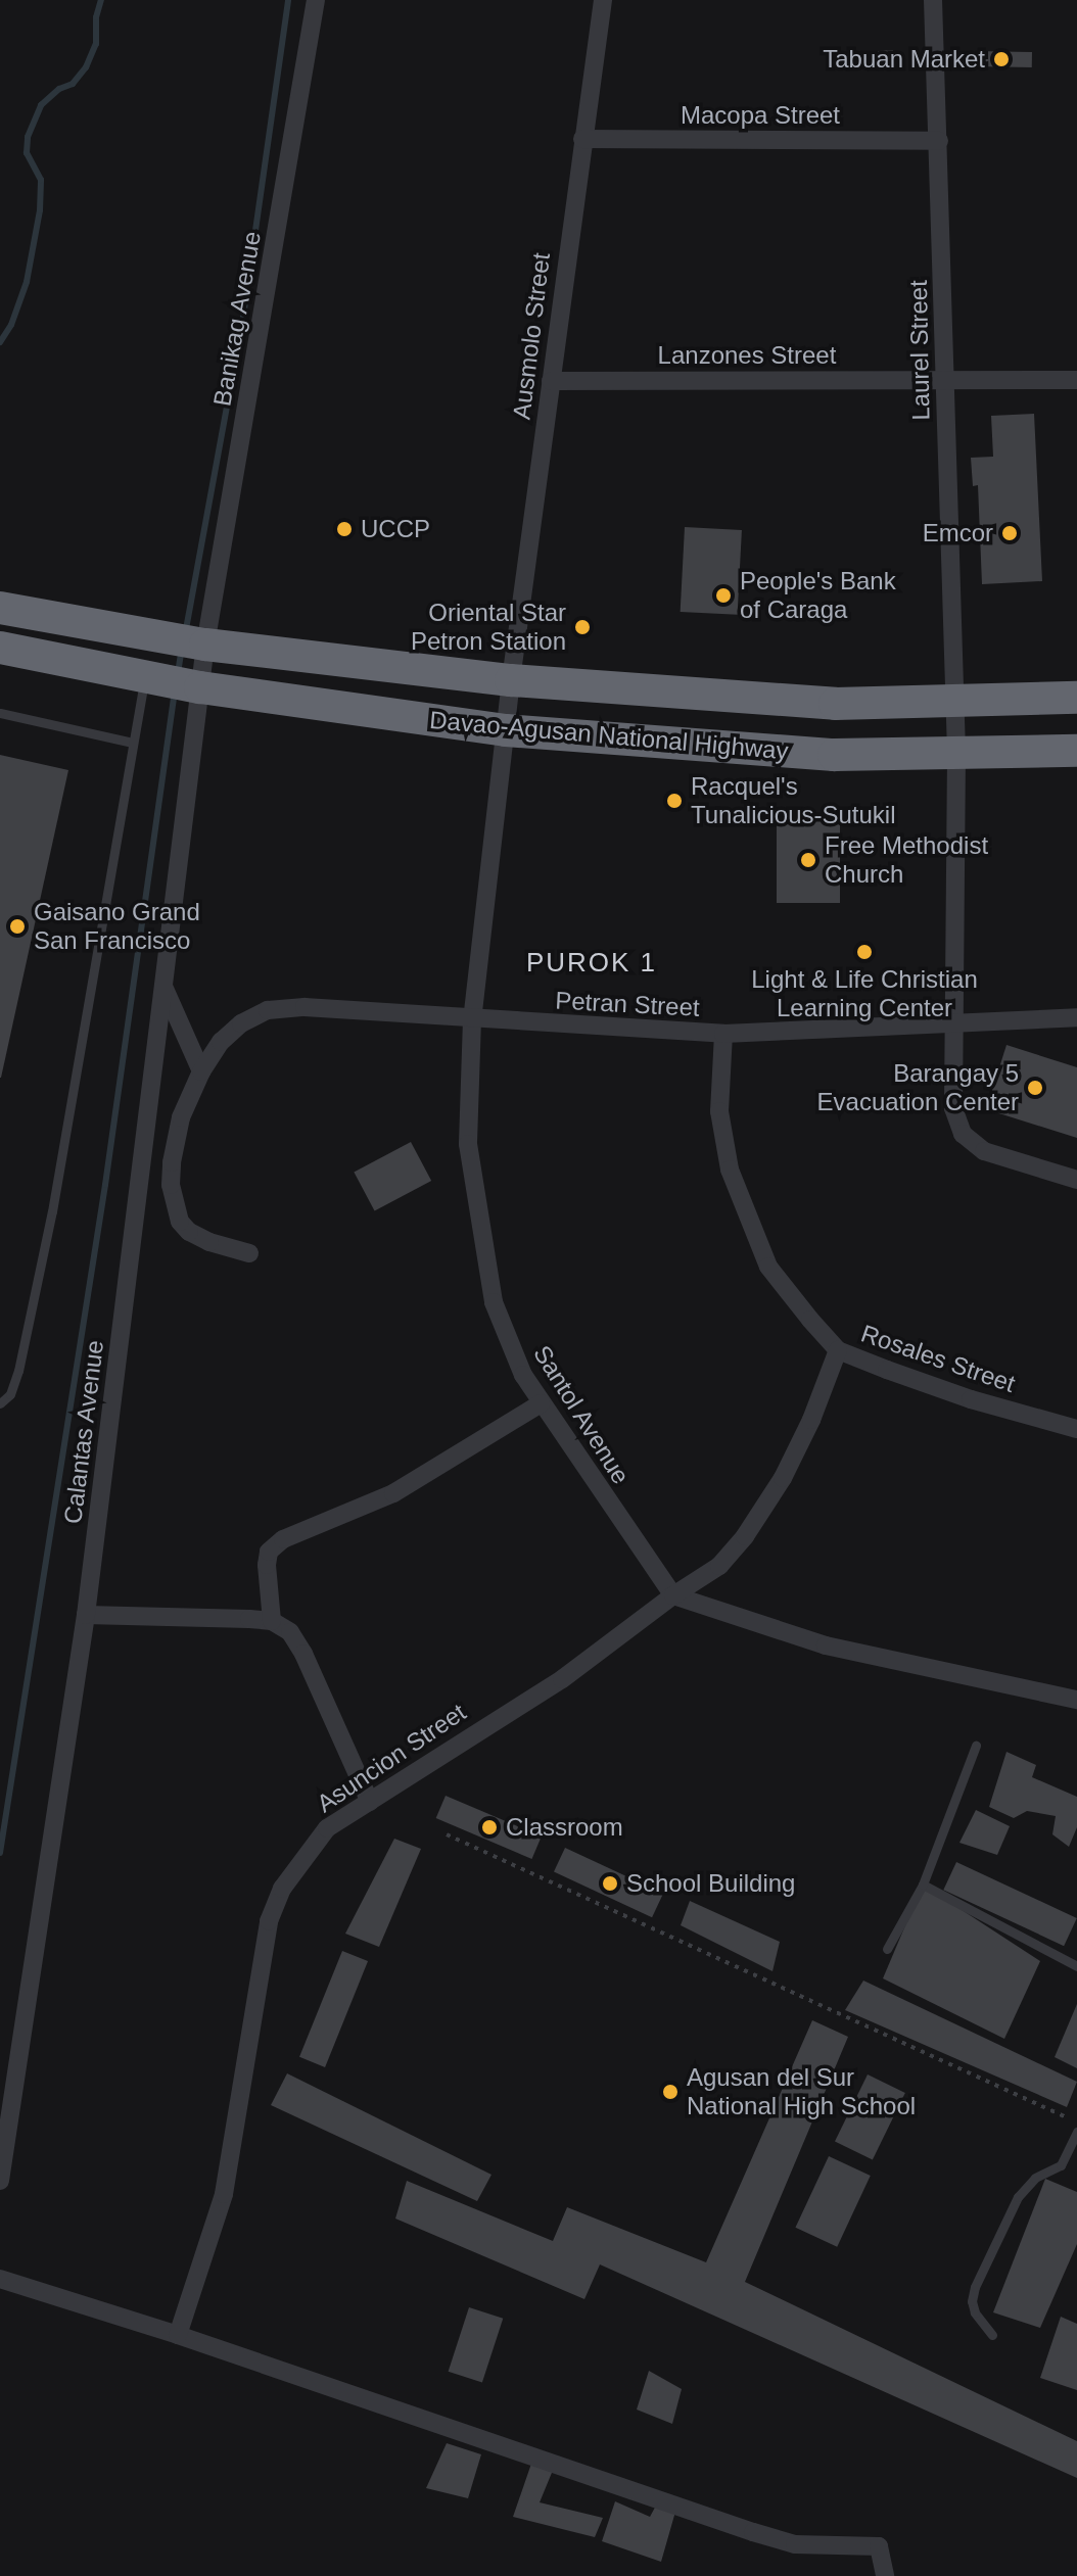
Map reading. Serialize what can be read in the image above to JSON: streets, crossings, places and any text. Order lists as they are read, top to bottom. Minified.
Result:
{"streets":{"highway":["Davao-Agusan National Highway"],"street":["Macopa Street","Banikag Avenue","Ausmolo Street","Laurel Street","Lanzones Street","Petran Street","Rosales Street","Santol Avenue","Calantas Avenue","Asuncion Street"]},"crossings":[["Macopa Street","Ausmolo Street"],["Macopa Street","Laurel Street"],["Banikag Avenue","Davao-Agusan National Highway"],["Banikag Avenue","Calantas Avenue"],["Ausmolo Street","Lanzones Street"],["Ausmolo Street","Davao-Agusan National Highway"],["Ausmolo Street","Santol Avenue"],["Laurel Street","Lanzones Street"],["Laurel Street","Davao-Agusan National Highway"],["Laurel Street","Petran Street"],["Davao-Agusan National Highway","Santol Avenue"],["Davao-Agusan National Highway","Calantas Avenue"],["Petran Street","Rosales Street"],["Petran Street","Santol Avenue"],["Rosales Street","Asuncion Street"],["Santol Avenue","Asuncion Street"]],"districts":["PUROK 1"],"places":["Tabuan Market","UCCP","Emcor","People's Bank of Caraga","Oriental Star Petron Station","Racquel's Tunalicious-Sutukil","Free Methodist Church","Gaisano Grand San Francisco","Light & Life Christian Learning Center","Barangay 5 Evacuation Center","Classroom","School Building","Agusan del Sur National High School"]}
